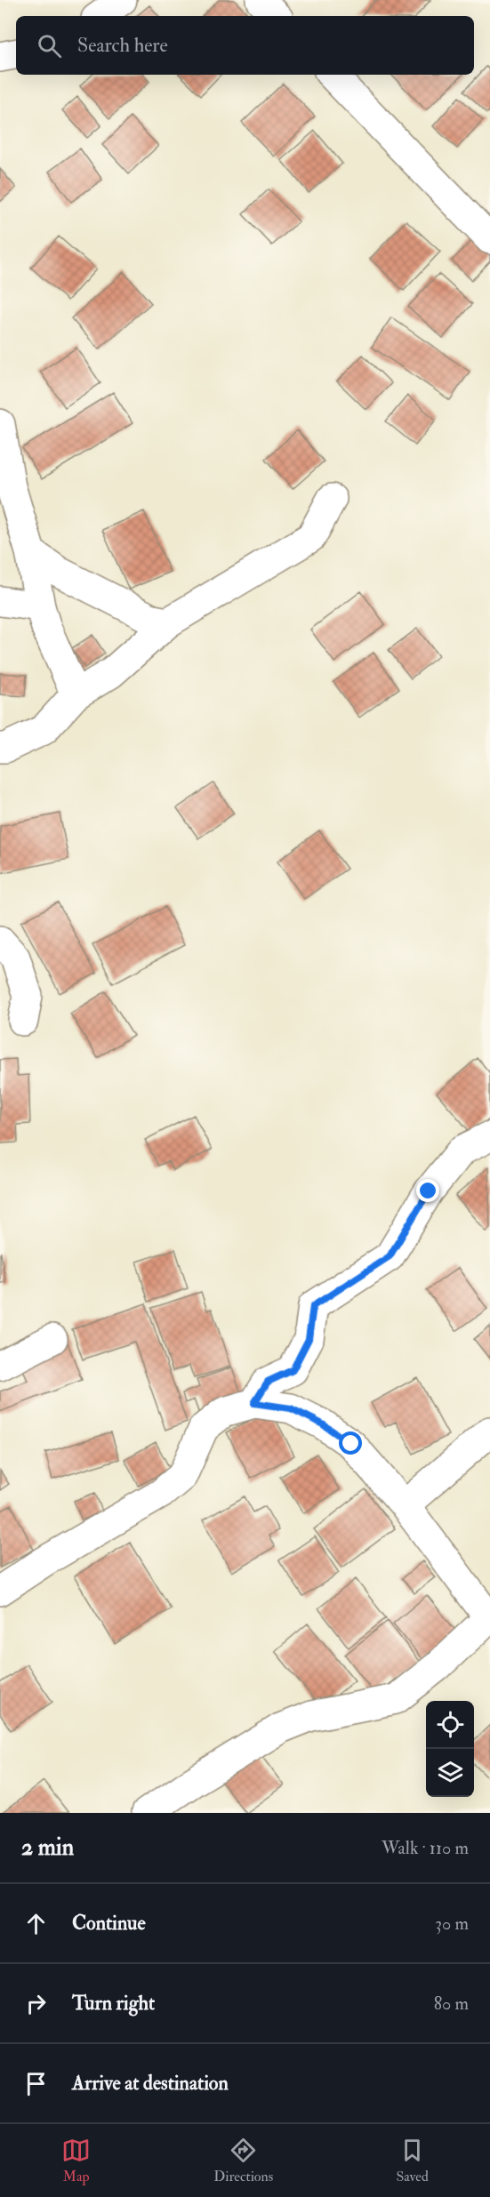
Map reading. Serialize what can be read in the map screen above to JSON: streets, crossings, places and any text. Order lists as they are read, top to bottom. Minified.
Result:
{"page":{"search":"Search here","heading":["2 min","Walk · 110 m"],"list":[["Continue","30 m"],["Turn right","80 m"],"Arrive at destination"],"nav":["Map","Directions","Saved"]}}
